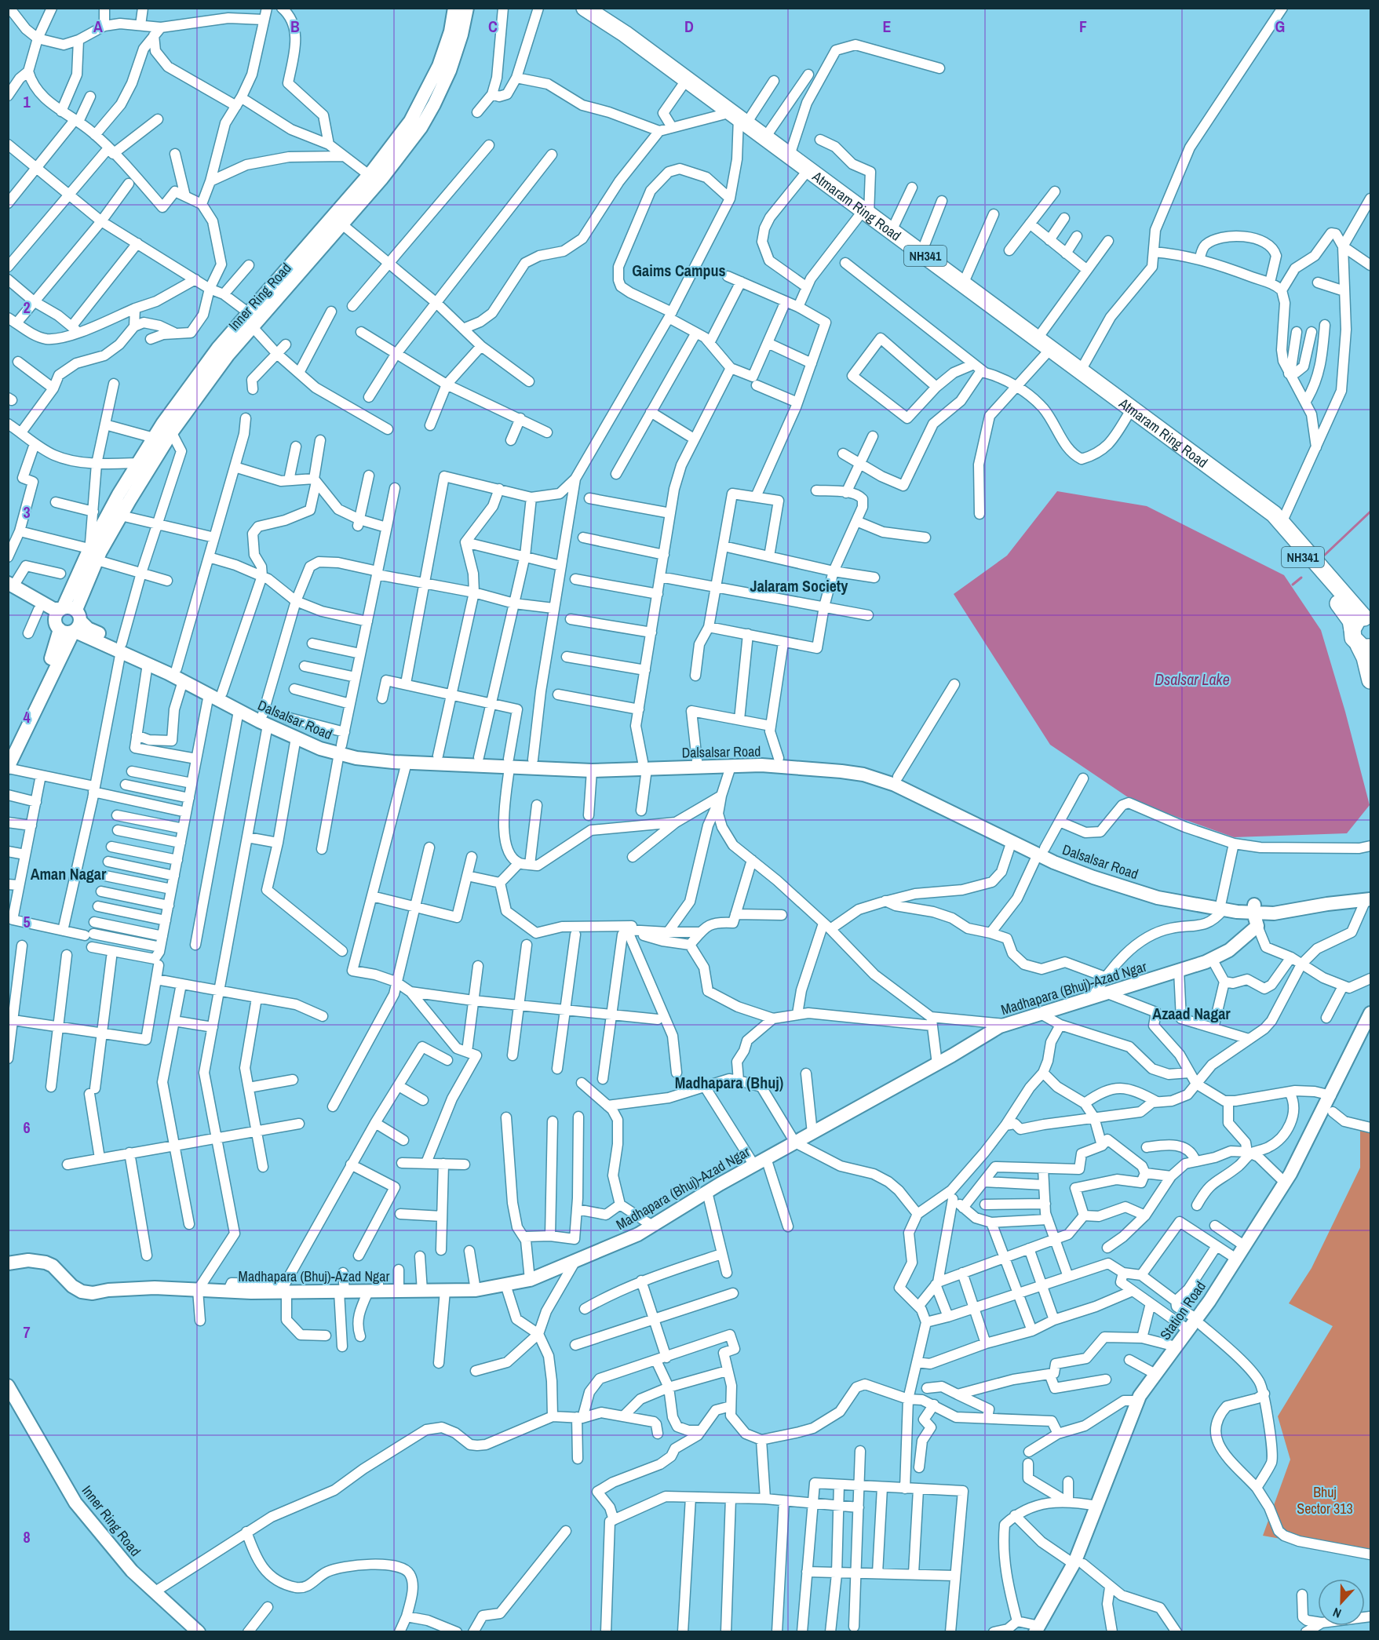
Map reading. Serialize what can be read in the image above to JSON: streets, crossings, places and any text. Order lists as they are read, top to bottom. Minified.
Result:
{"streets":{"highway":["Atmaram Ring Road","NH341"],"street":["Inner Ring Road","Dalsalsar Road","Madhapara (Bhuj)-Azad Ngar","Station Road"]},"crossings":[["Atmaram Ring Road","NH341"],["Inner Ring Road","Dalsalsar Road"]],"districts":["Gaims Campus","Jalaram Society","Aman Nagar","Azaad Nagar","Madhapara (Bhuj)"],"water":["Dsalsar Lake"],"parks":["Bhuj Sector 313"],"north":"bottom","grid":{"columns":["A","B","C","D","E","F","G"],"rows":["1","2","3","4","5","6","7","8"]}}
